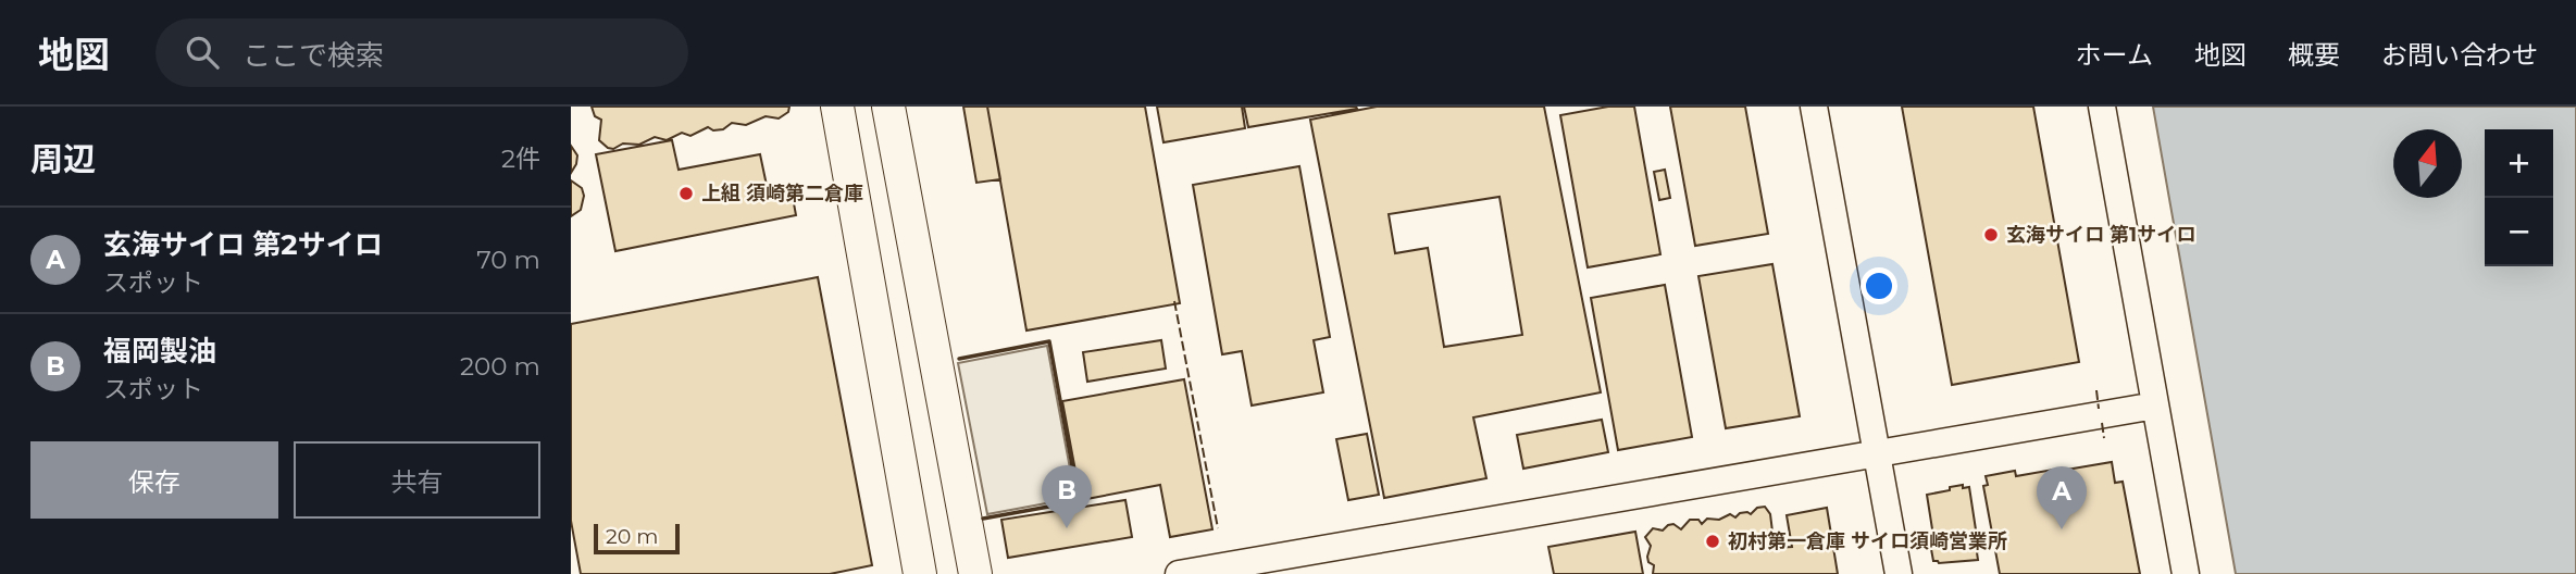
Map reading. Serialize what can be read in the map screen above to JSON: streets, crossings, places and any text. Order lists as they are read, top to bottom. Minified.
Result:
{"places":["上組 須崎第二倉庫","玄海サイロ 第1サイロ","初村第一倉庫 サイロ須崎営業所"],"scale_bar":"20 m","north":"top","page":{"header":"地図","search":"ここで検索","nav":["ホーム","地図","概要","お問い合わせ"],"heading":["周辺","2件"],"map_buttons":["+","−"],"list":[{"mark":"A","name":"玄海サイロ 第2サイロ","note":"スポット","value":"70 m"},{"mark":"B","name":"福岡製油","note":"スポット","value":"200 m"}],"buttons":["保存","共有"],"pins":["B","A"],"scale":"20 m"}}
